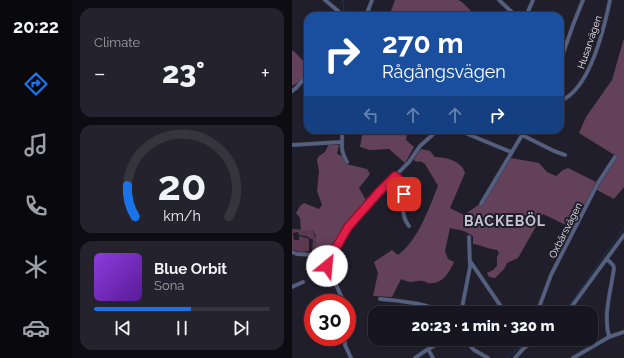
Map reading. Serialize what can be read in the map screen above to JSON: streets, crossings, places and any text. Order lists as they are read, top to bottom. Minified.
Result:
{"streets":{"street":["Husarvägen","Oxbärsvägen"]},"districts":["BACKEBÖL"],"page":{"tabs":"20:22","tile":"Climate","turn":["270 m","Rågångsvägen"],"heat":["−","23°","+"],"song":["Blue Orbit","Sona"],"limit":"30","trip":"20:23 · 1 min · 320 m","gauge":["20","km/h"]}}
